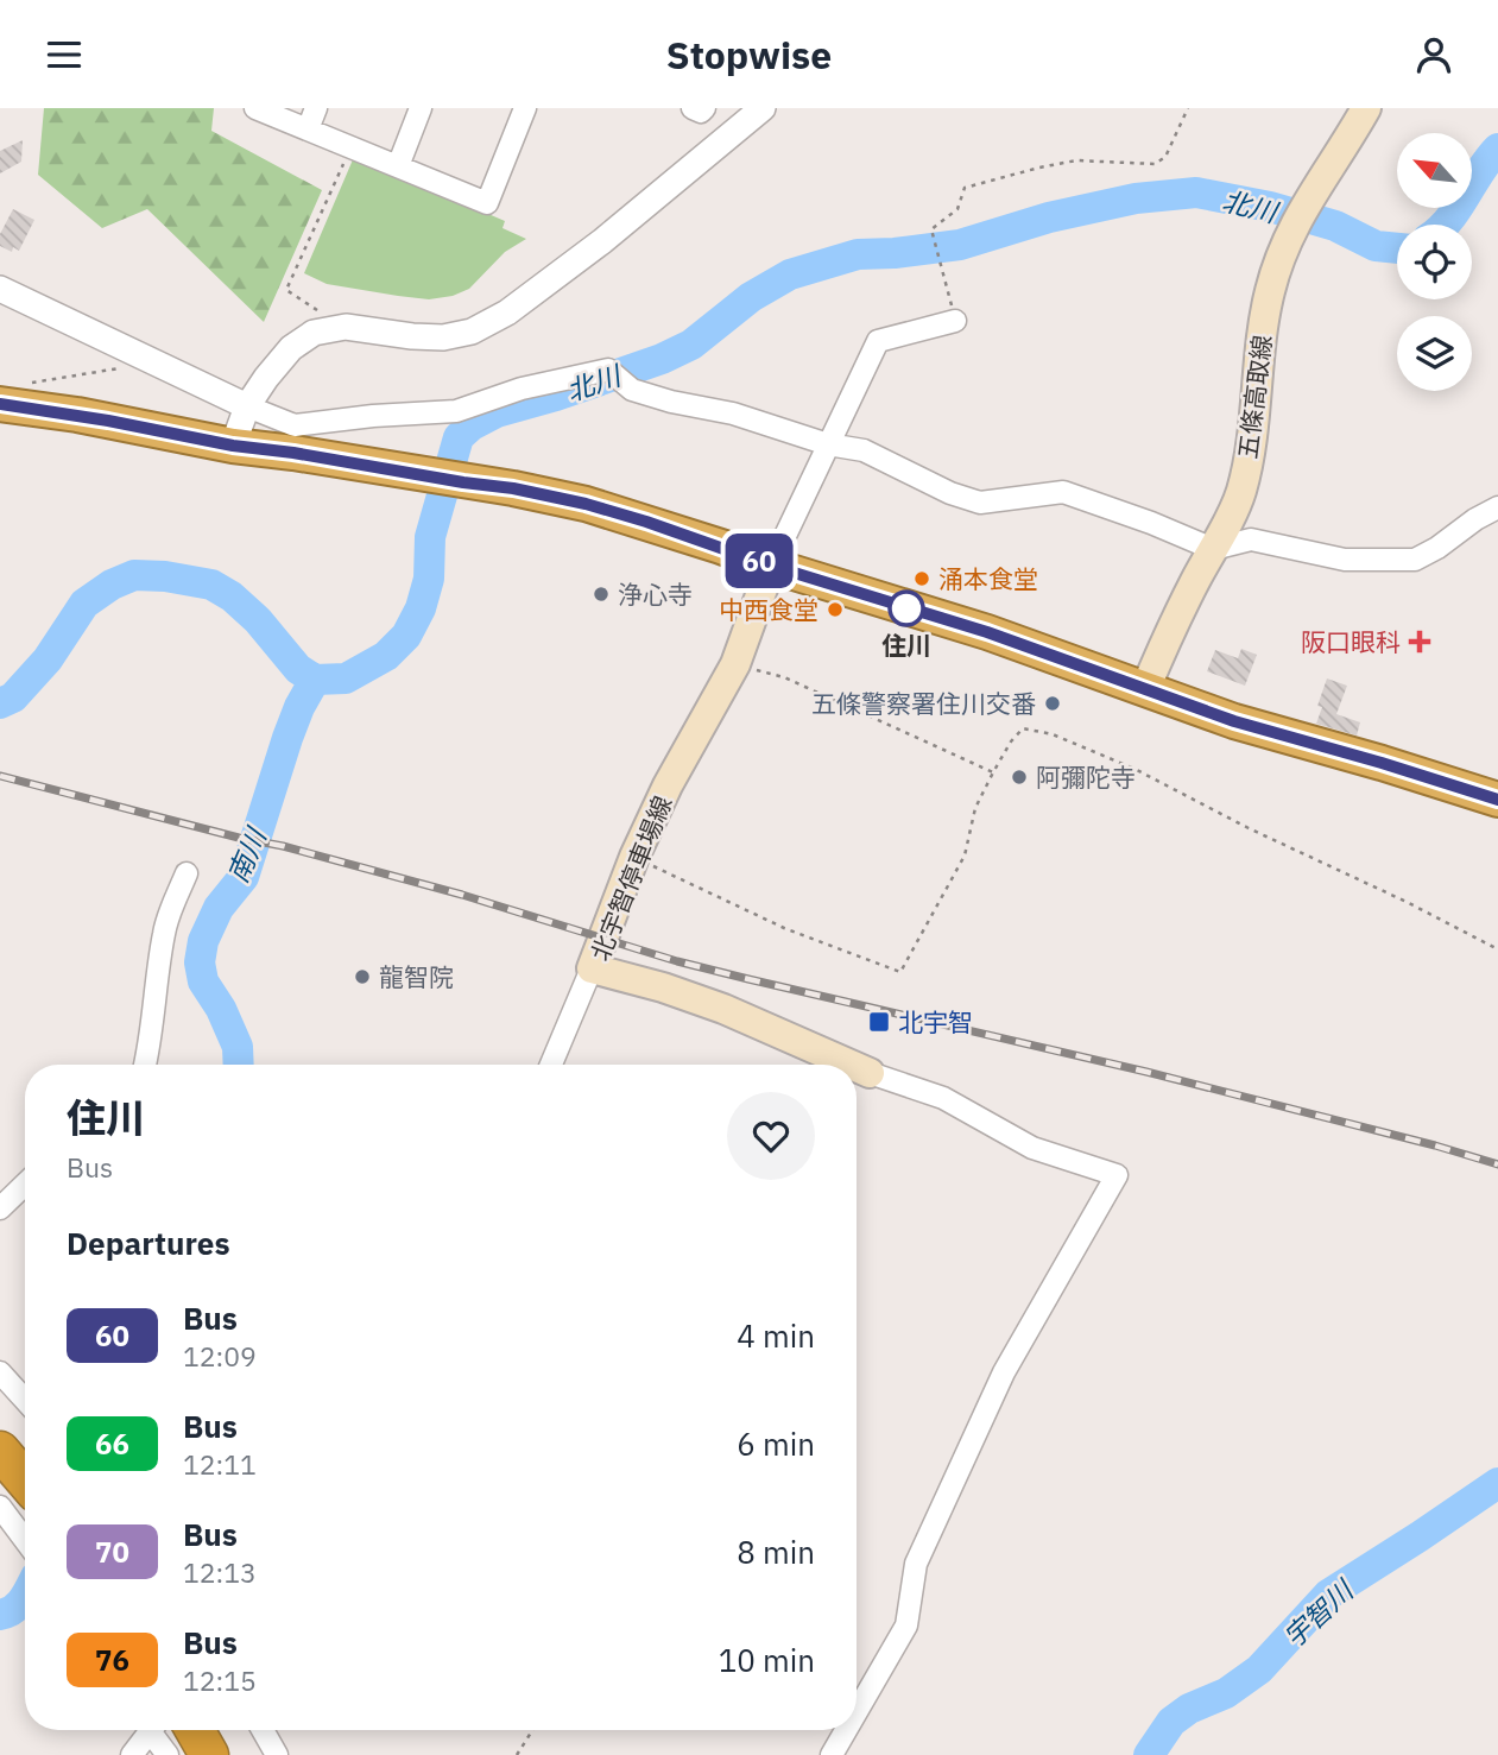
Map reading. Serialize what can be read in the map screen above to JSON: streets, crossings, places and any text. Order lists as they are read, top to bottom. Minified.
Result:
{"streets":{"main road":["五條高取線","北宇智停車場線"]},"water":["北川","南川","宇智川"],"places":{"other":["涌本食堂","浄心寺","住川","中西食堂","五條警察署住川交番","阿彌陀寺","龍智院"],"health":["阪口眼科"],"transit":["北宇智"]},"lines":["bus line 60"],"north":"top left","page":{"header":"Stopwise","on_map":"60","heading":[["住川","Bus"],"Departures"],"list":[{"mark":"60","name":"Bus","note":"12:09","value":"4 min"},{"mark":"66","name":"Bus","note":"12:11","value":"6 min"},{"mark":"70","name":"Bus","note":"12:13","value":"8 min"},{"mark":"76","name":"Bus","note":"12:15","value":"10 min"}]}}
